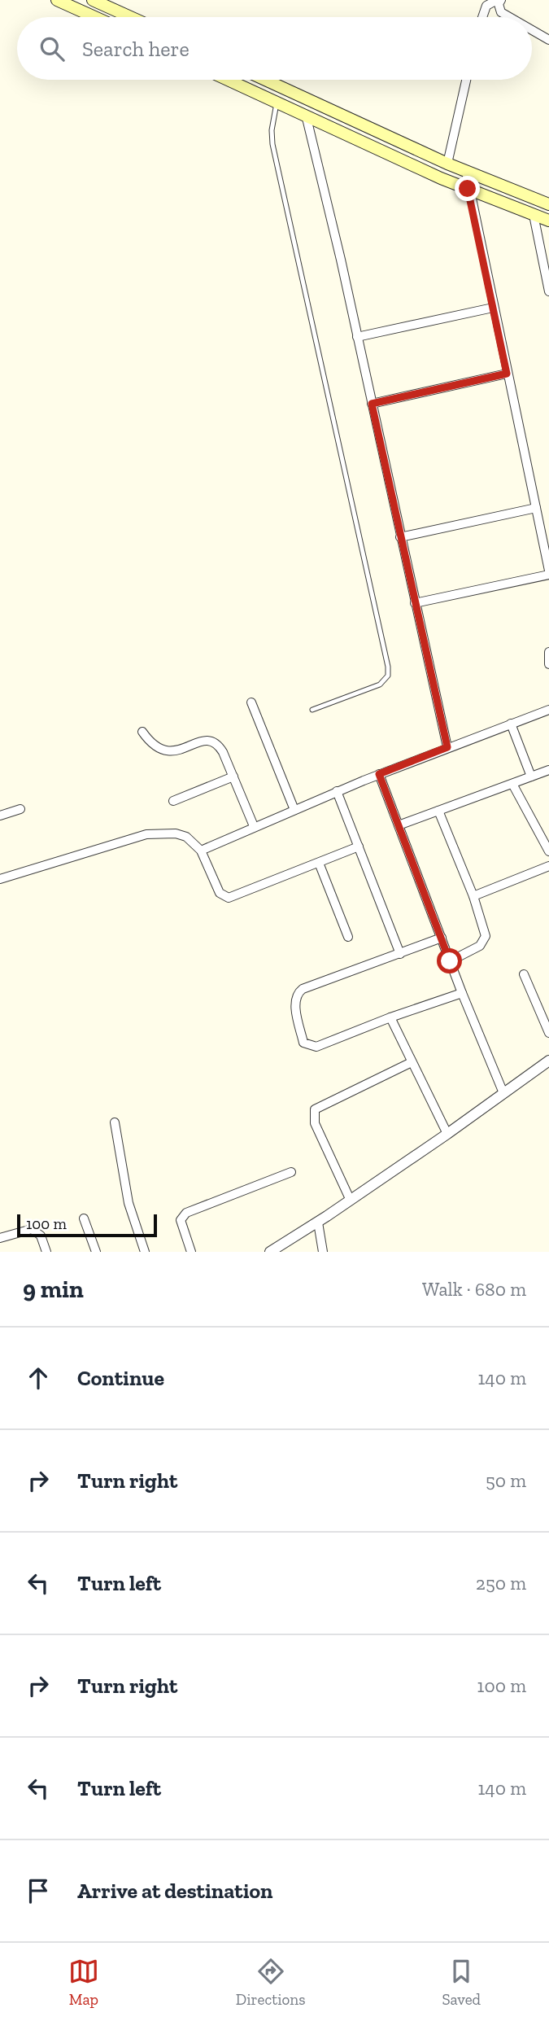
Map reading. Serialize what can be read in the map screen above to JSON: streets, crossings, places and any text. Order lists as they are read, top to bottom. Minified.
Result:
{"scale_bar":"100 m","page":{"search":"Search here","scale":"100 m","heading":["9 min","Walk · 680 m"],"list":[["Continue","140 m"],["Turn right","50 m"],["Turn left","250 m"],["Turn right","100 m"],["Turn left","140 m"],"Arrive at destination"],"nav":["Map","Directions","Saved"]}}
